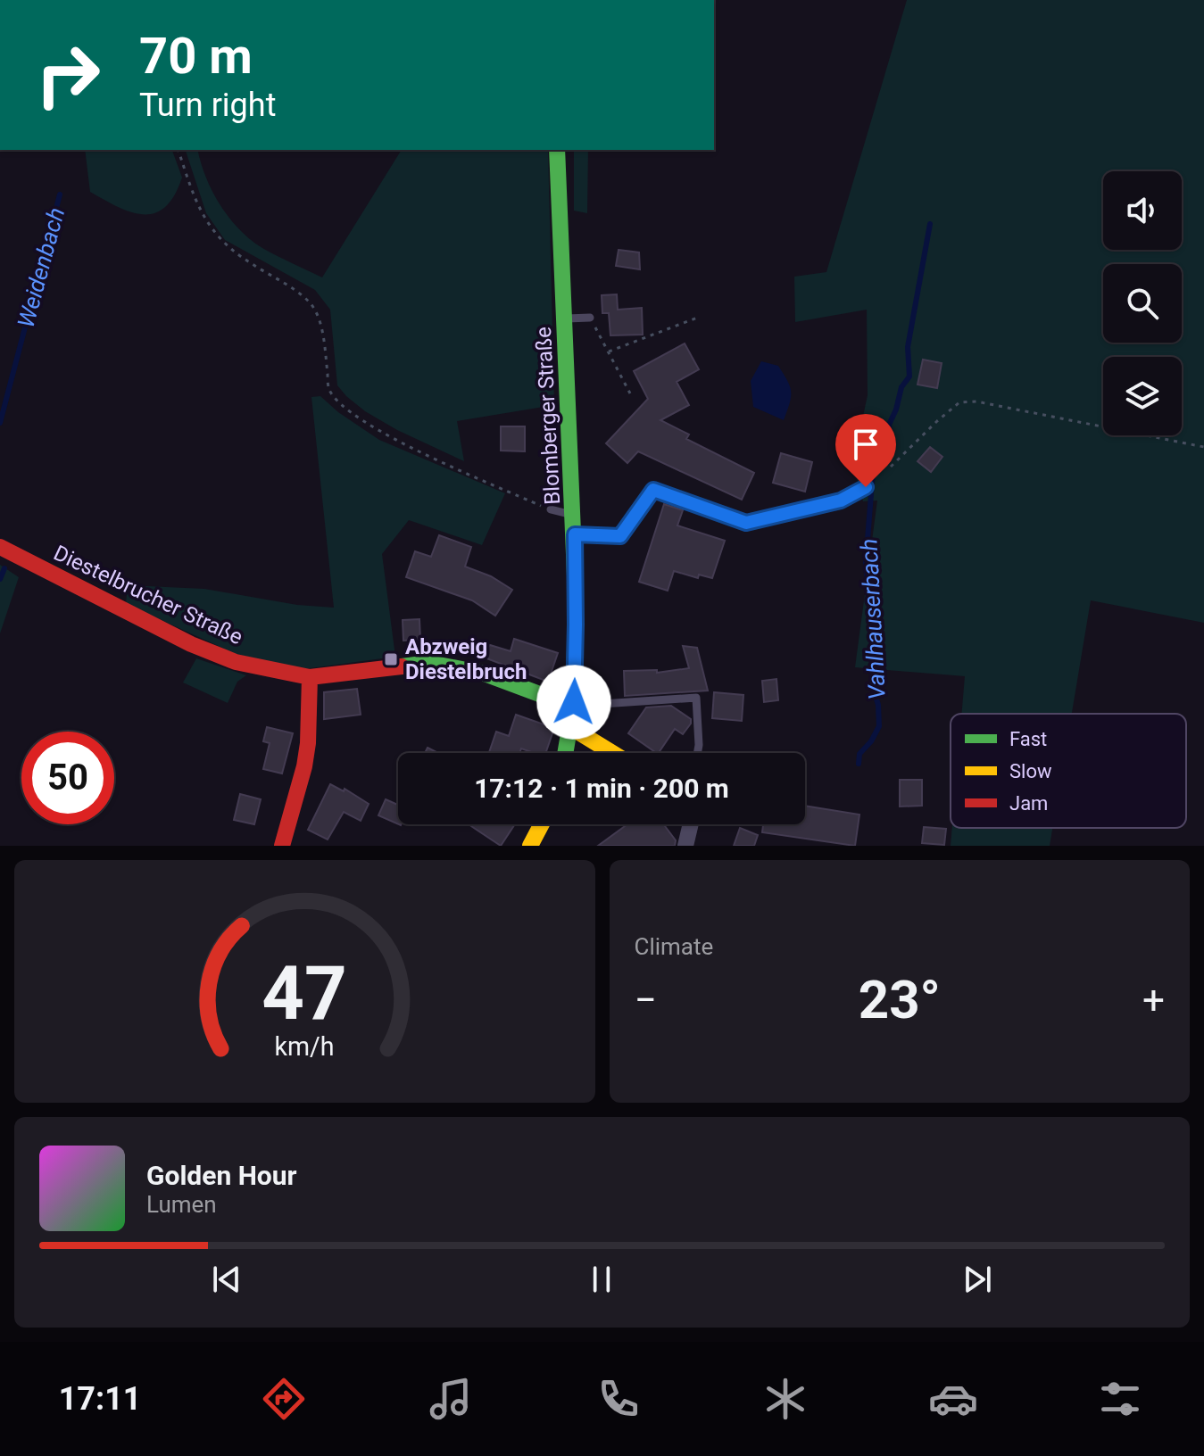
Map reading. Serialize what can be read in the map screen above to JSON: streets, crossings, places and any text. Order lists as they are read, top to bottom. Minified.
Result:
{"streets":{"street":["Blomberger Straße","Diestelbrucher Straße"]},"crossings":[["Blomberger Straße","Diestelbrucher Straße"]],"water":["Weidenbach","Vahlhauserbach"],"places":{"transit":["Abzweig Diestelbruch"]},"legend":["Fast","Slow","Jam"],"page":{"turn":["70 m","Turn right"],"limit":"50","trip":"17:12 · 1 min · 200 m","tile":"Climate","heat":["−","23°","+"],"song":["Golden Hour","Lumen"],"tabs":"17:11","gauge":["47","km/h"]}}
